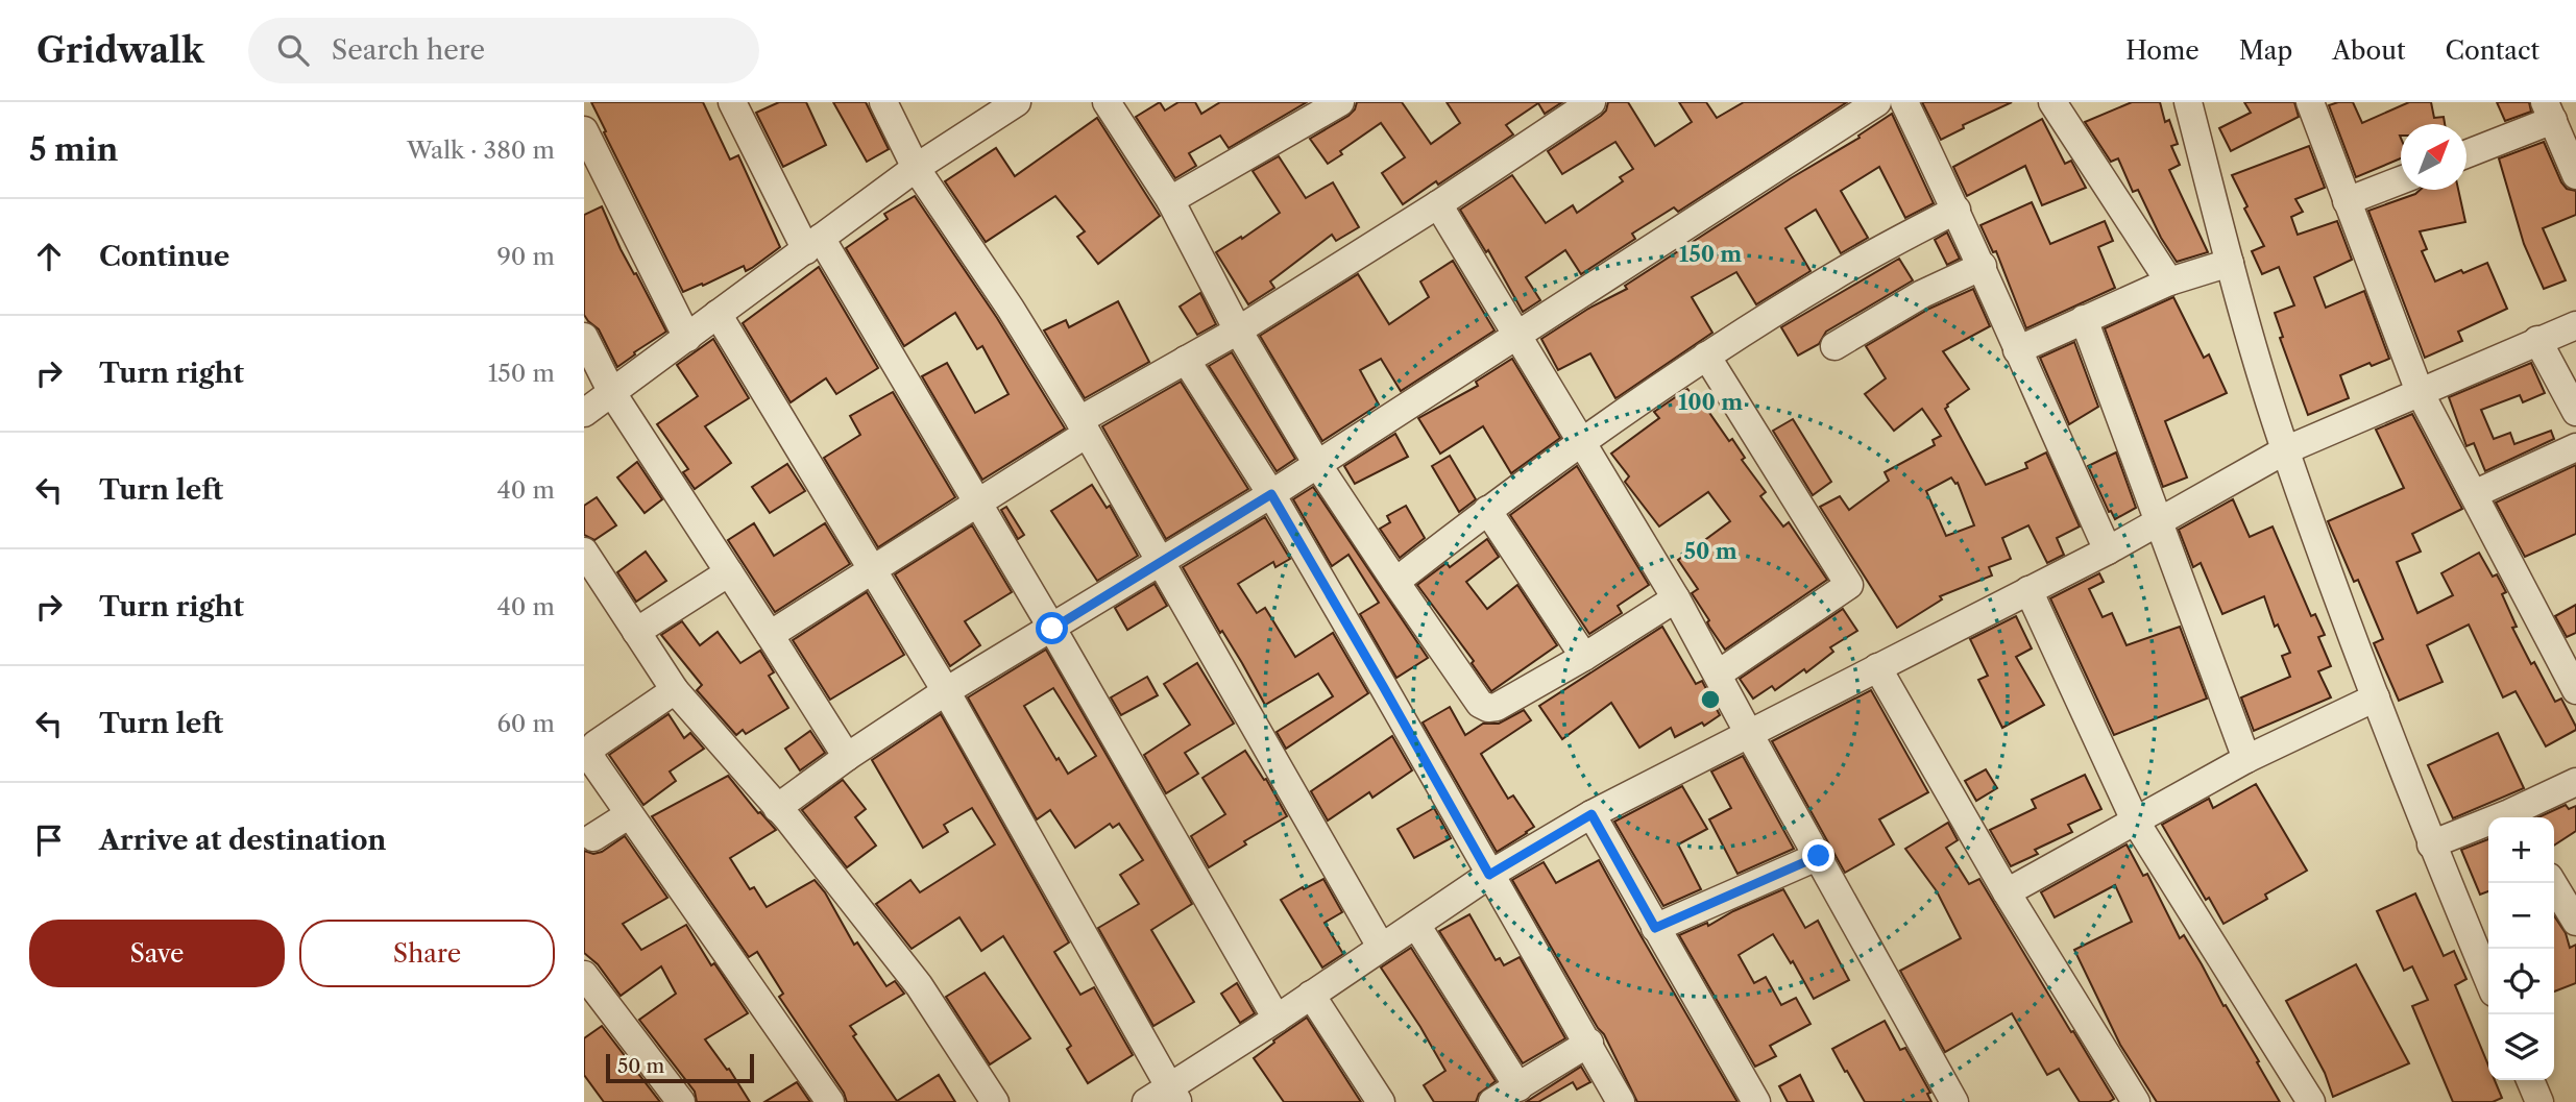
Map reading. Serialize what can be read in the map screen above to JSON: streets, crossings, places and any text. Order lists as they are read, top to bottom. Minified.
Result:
{"scale_bar":"50 m","north":"top right","page":{"header":"Gridwalk","search":"Search here","nav":["Home","Map","About","Contact"],"heading":["5 min","Walk · 380 m"],"list":[["Continue","90 m"],["Turn right","150 m"],["Turn left","40 m"],["Turn right","40 m"],["Turn left","60 m"],"Arrive at destination"],"map_buttons":["+","−"],"buttons":["Save","Share"],"scale":"50 m"},"rings":["150 m","100 m","50 m"]}
